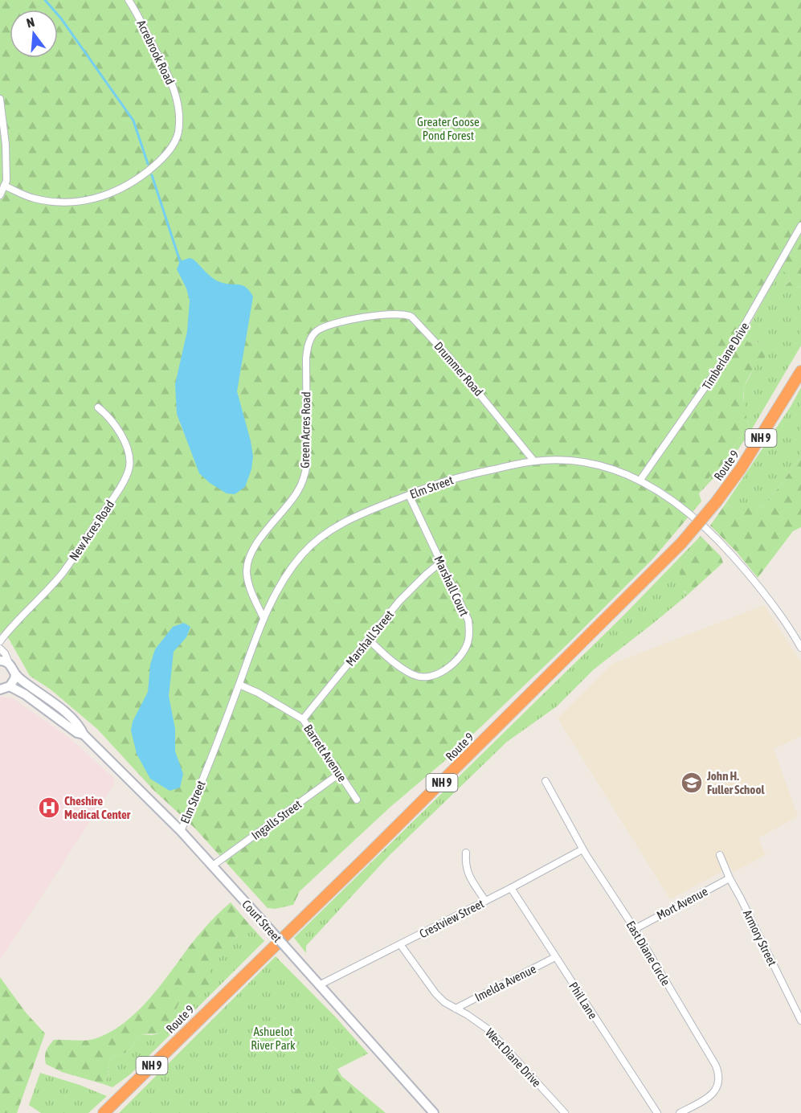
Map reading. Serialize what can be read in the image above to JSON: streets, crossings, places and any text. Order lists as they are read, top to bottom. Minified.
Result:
{"streets":{"highway":["NH 9","Route 9"],"main road":["Court Street"],"street":["Acrebrook Road","Timberlane Drive","Drummer Road","Green Acres Road","Elm Street","New Acres Road","Marshall Court","Marshall Street","Barrett Avenue","Ingalls Street","Mort Avenue","Crestview Street","Armory Street","East Diane Circle","Imelda Avenue","Phil Lane","West Diane Drive"]},"crossings":[["Timberlane Drive","Elm Street"],["Drummer Road","Green Acres Road"],["Drummer Road","Elm Street"],["Green Acres Road","Elm Street"],["Elm Street","Marshall Court"],["Elm Street","Barrett Avenue"],["Elm Street","Court Street"],["Marshall Court","Marshall Street"],["Marshall Street","Barrett Avenue"],["Barrett Avenue","Ingalls Street"],["Ingalls Street","Court Street"],["Mort Avenue","Armory Street"],["Mort Avenue","East Diane Circle"],["Crestview Street","Court Street"],["Crestview Street","East Diane Circle"],["Crestview Street","Phil Lane"],["Crestview Street","West Diane Drive"],["Imelda Avenue","Phil Lane"],["Imelda Avenue","West Diane Drive"]],"parks":["Greater Goose Pond Forest","Ashuelot River Park"],"places":{"school or university":["John H. Fuller School"],"hospital":["Cheshire Medical Center"]},"north":"top"}
